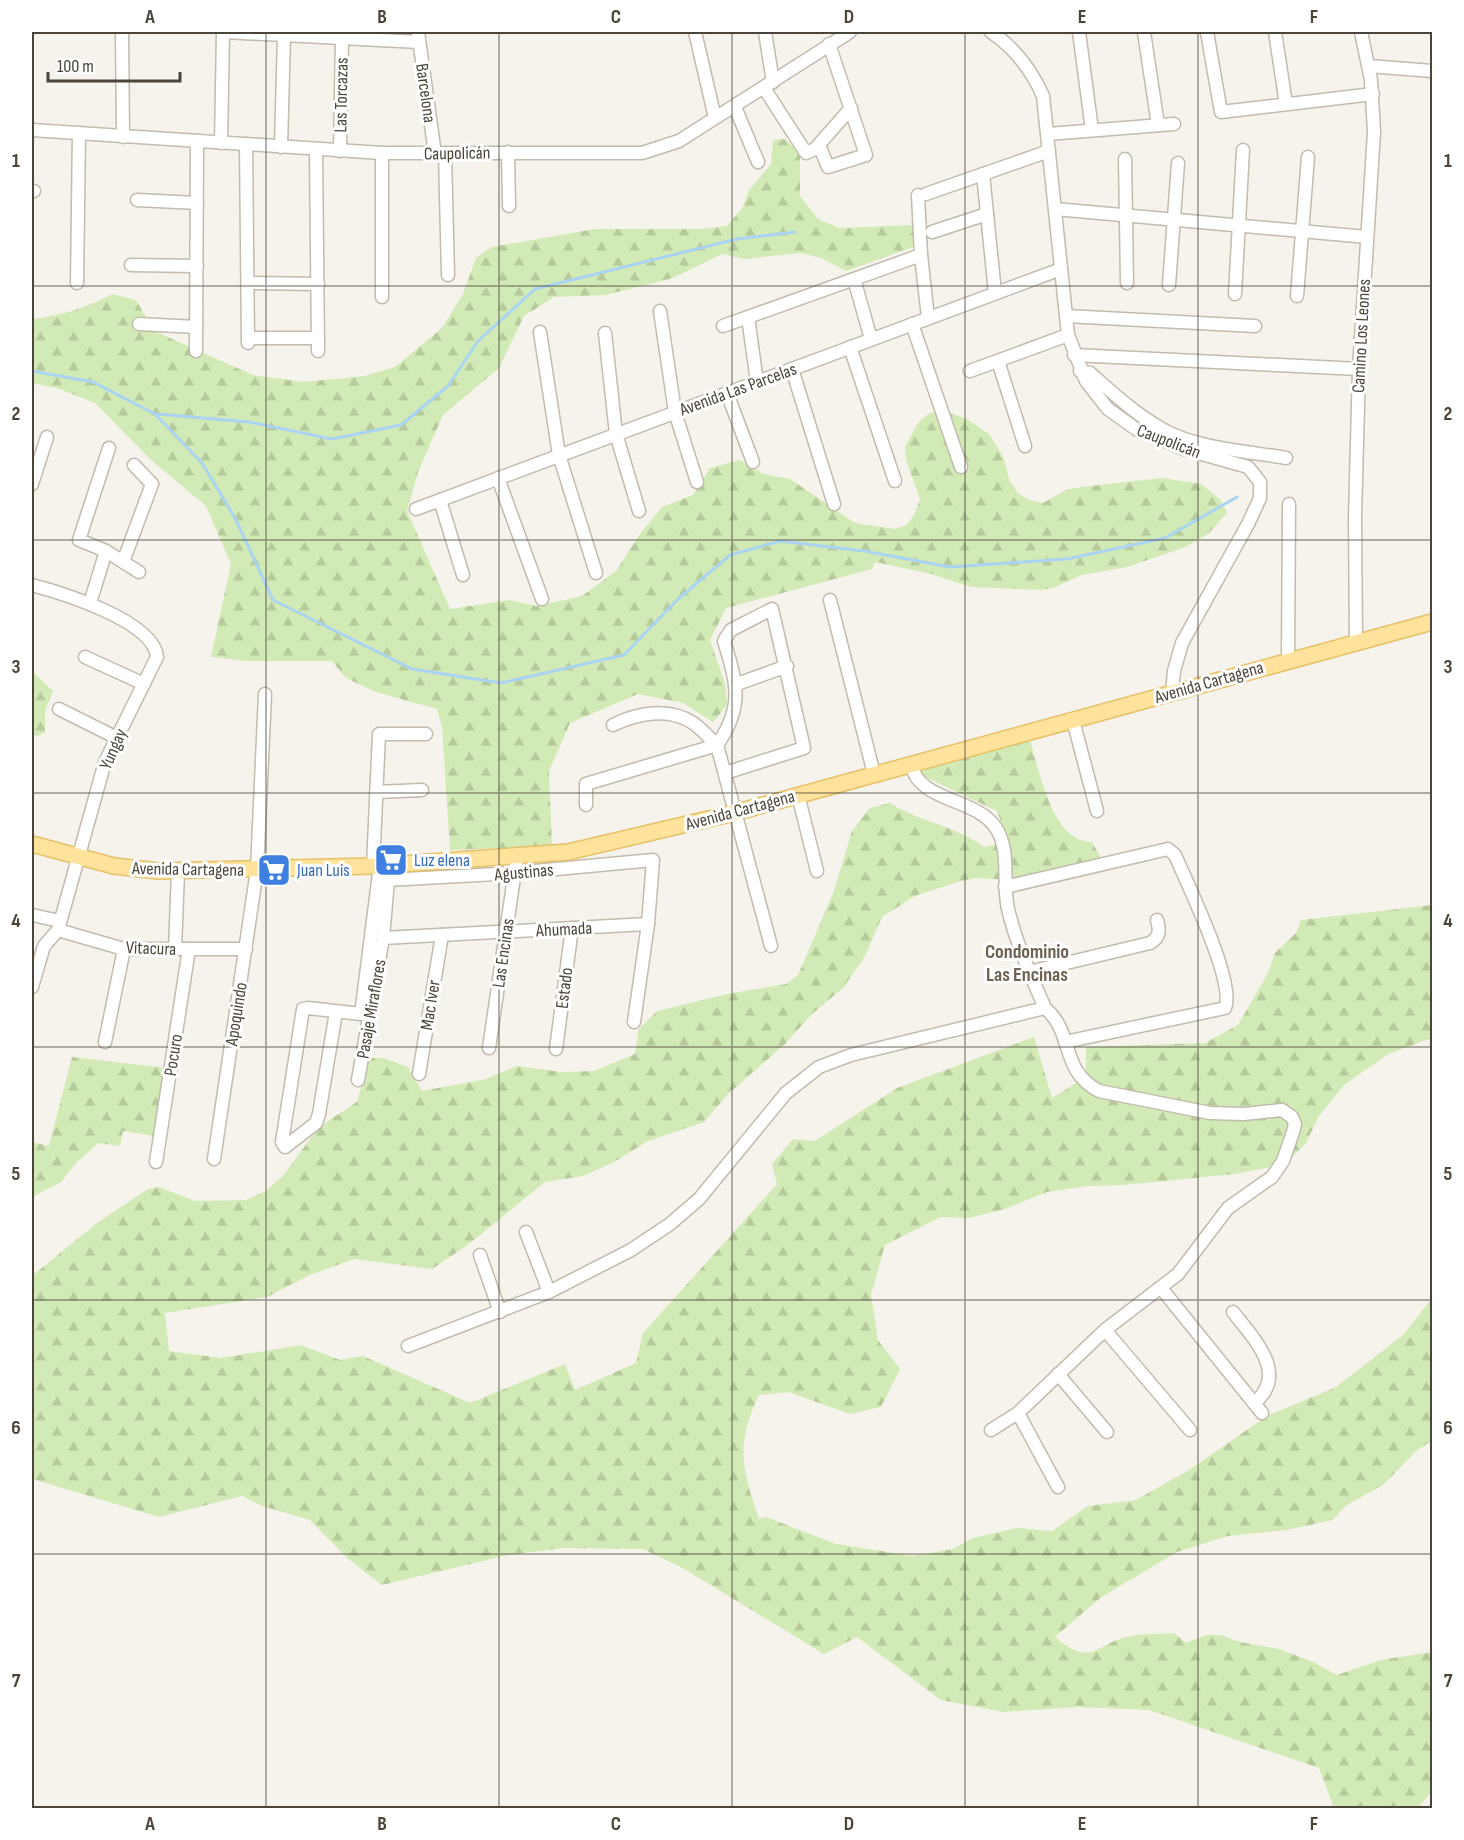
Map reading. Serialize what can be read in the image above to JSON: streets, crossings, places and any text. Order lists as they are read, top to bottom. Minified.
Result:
{"streets":{"main road":["Avenida Cartagena"],"street":["Barcelona","Las Torcazas","Caupolicán","Camino Los Leones","Avenida Las Parcelas","Yungay","Agustinas","Ahumada","Vitacura","Las Encinas","Estado","Mac Iver","Pasaje Miraflores","Apoquindo","Pocuro"]},"crossings":[["Barcelona","Caupolicán"],["Las Torcazas","Caupolicán"],["Caupolicán","Avenida Las Parcelas"],["Caupolicán","Avenida Cartagena"],["Camino Los Leones","Avenida Cartagena"],["Avenida Cartagena","Yungay"],["Avenida Cartagena","Las Encinas"],["Avenida Cartagena","Apoquindo"],["Yungay","Vitacura"],["Agustinas","Ahumada"],["Agustinas","Las Encinas"],["Agustinas","Pasaje Miraflores"],["Ahumada","Las Encinas"],["Ahumada","Estado"],["Ahumada","Mac Iver"],["Ahumada","Pasaje Miraflores"],["Vitacura","Apoquindo"],["Vitacura","Pocuro"]],"districts":["Condominio Las Encinas"],"places":{"supermarket":["Luz elena","Juan Luis"]},"scale_bar":"100 m","grid":{"columns":["A","B","C","D","E","F"],"rows":["1","2","3","4","5","6","7"]}}
